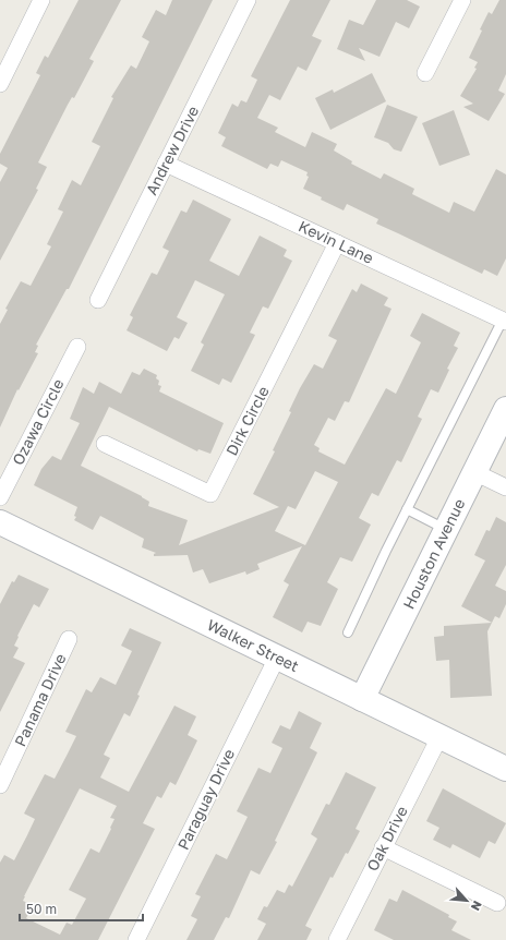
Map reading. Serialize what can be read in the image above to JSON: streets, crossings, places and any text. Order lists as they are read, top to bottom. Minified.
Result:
{"streets":{"main road":["Houston Avenue","Walker Street"],"street":["Andrew Drive","Kevin Lane","Dirk Circle","Ozawa Circle","Panama Drive","Paraguay Drive","Oak Drive"]},"crossings":[["Andrew Drive","Kevin Lane"],["Kevin Lane","Dirk Circle"],["Houston Avenue","Walker Street"],["Walker Street","Paraguay Drive"],["Walker Street","Oak Drive"]],"scale_bar":"50 m","north":"bottom right"}
